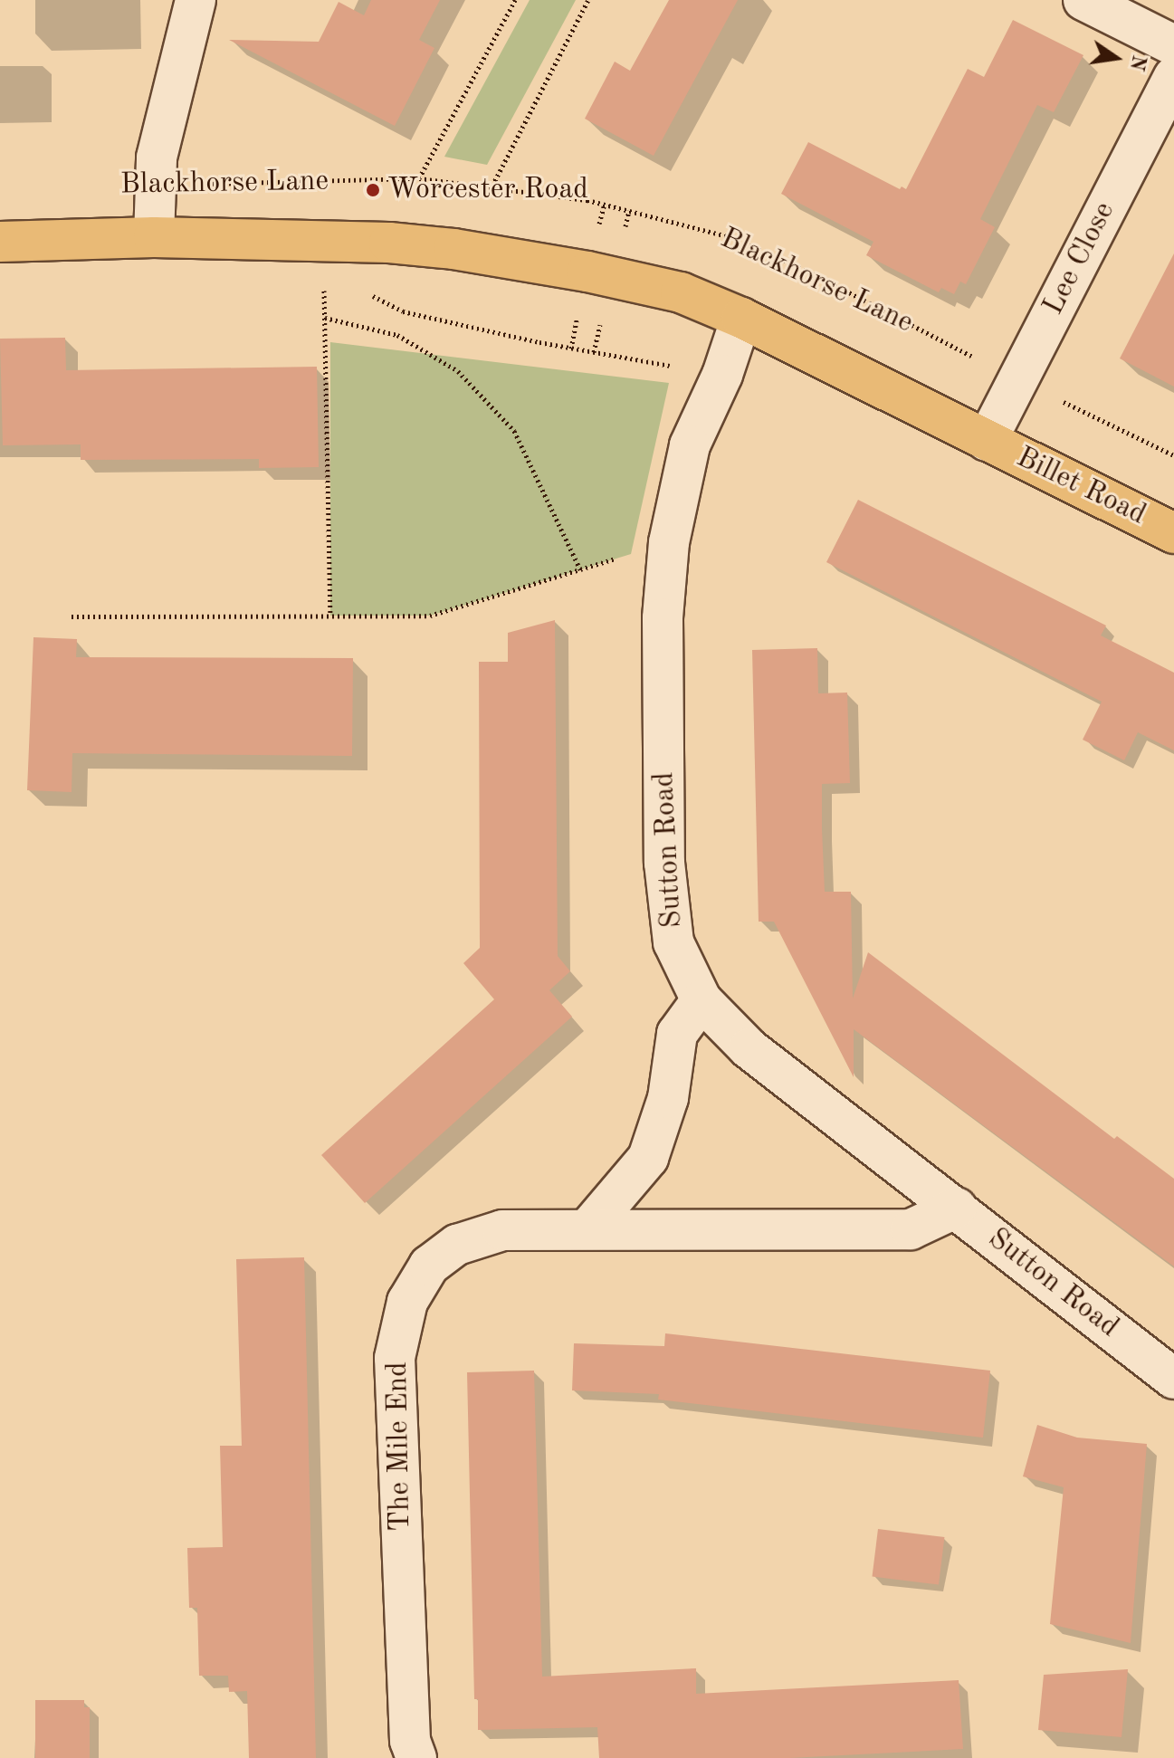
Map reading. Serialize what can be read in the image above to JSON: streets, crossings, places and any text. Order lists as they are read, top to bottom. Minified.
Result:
{"streets":{"main road":["Blackhorse Lane","Billet Road"],"street":["Lee Close","Sutton Road","The Mile End"]},"crossings":[["Blackhorse Lane","Lee Close"],["Blackhorse Lane","Billet Road"],["Blackhorse Lane","Sutton Road"],["Lee Close","Billet Road"],["Sutton Road","The Mile End"]],"places":["Worcester Road"],"north":"right"}
